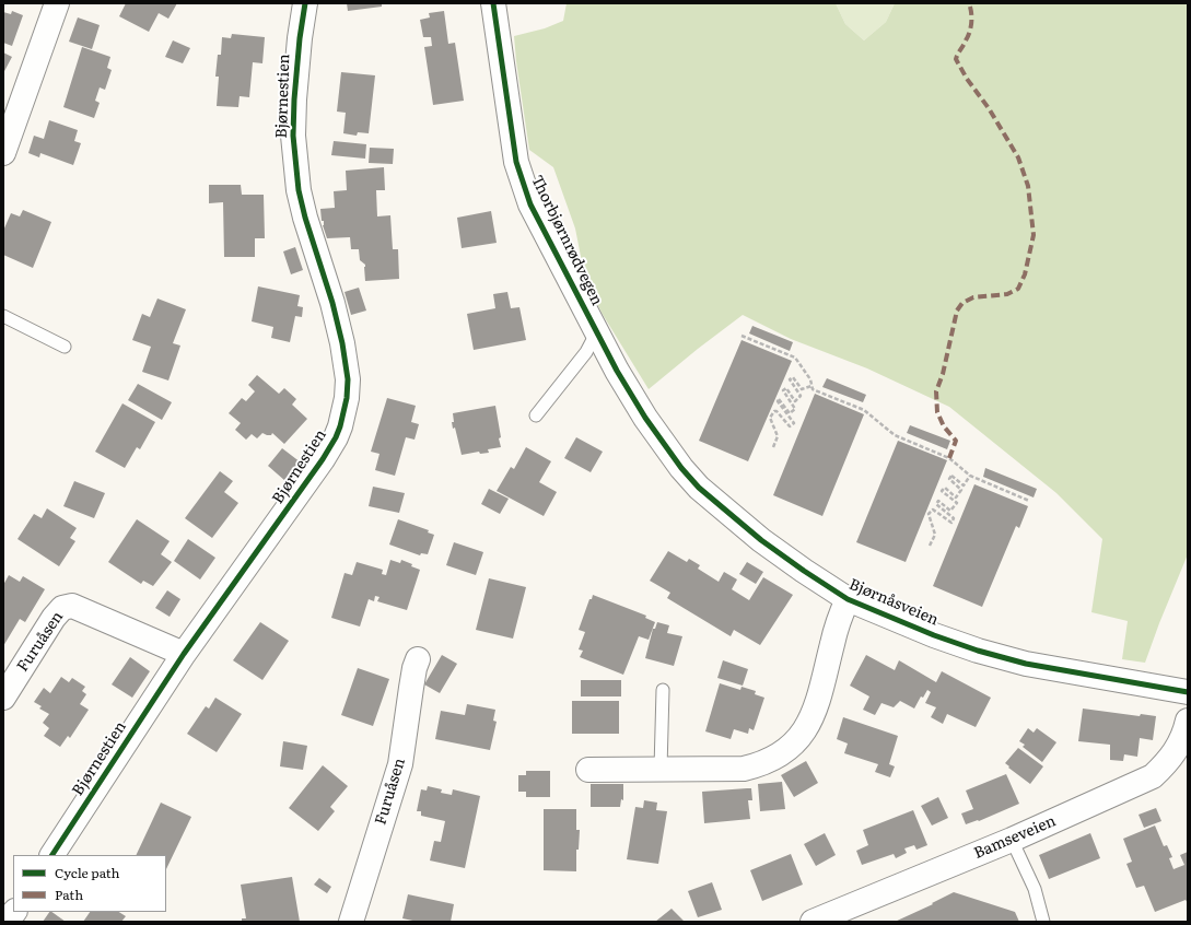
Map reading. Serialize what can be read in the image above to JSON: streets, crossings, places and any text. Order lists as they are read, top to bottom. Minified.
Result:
{"streets":{"street":["Bjørnestien","Thorbjørnrødvegen","Bjørnåsveien","Furuåsen","Bamseveien"]},"crossings":[["Bjørnestien","Furuåsen"],["Thorbjørnrødvegen","Bjørnåsveien"]],"legend":["Cycle path","Path"]}
